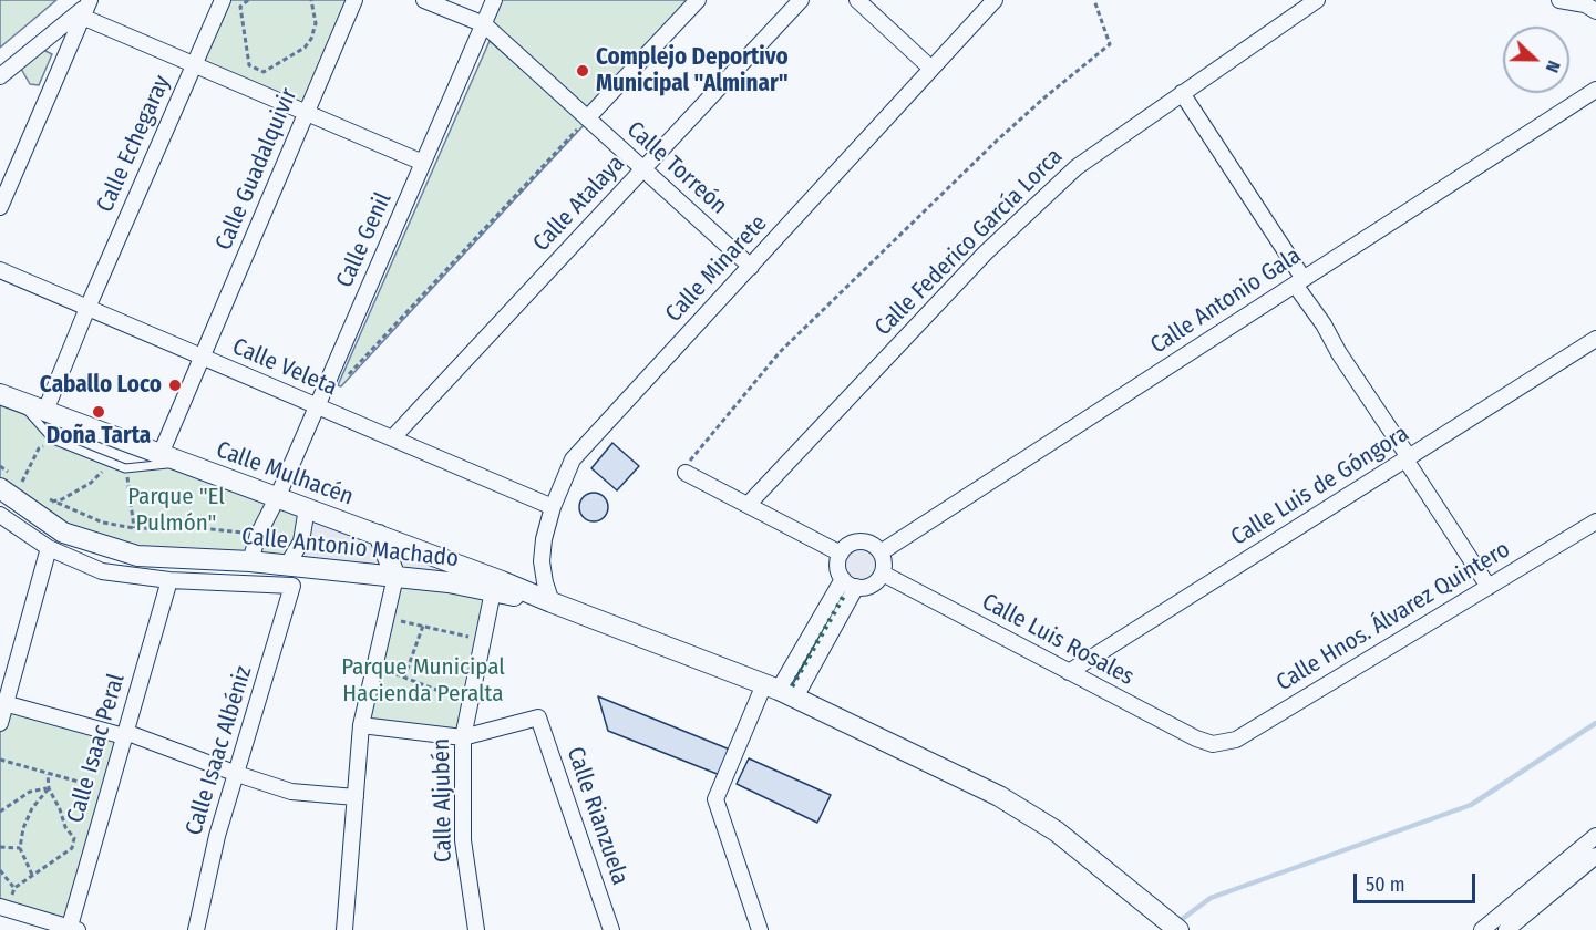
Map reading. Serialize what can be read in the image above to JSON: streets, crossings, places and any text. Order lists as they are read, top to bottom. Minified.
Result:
{"streets":{"street":["Calle Echegaray","Calle Torreón","Calle Guadalquivir","Calle Atalaya","Calle Genil","Calle Federico García Lorca","Calle Minarete","Calle Antonio Gala","Calle Veleta","Calle Mulhacén","Calle Luis de Góngora","Calle Antonio Machado","Calle Hnos. Álvarez Quintero","Calle Luis Rosales","Calle Isaac Peral","Calle Isaac Albéniz","Calle Aljubén","Calle Rianzuela"]},"crossings":[["Calle Echegaray","Calle Veleta"],["Calle Echegaray","Calle Mulhacén"],["Calle Torreón","Calle Atalaya"],["Calle Torreón","Calle Genil"],["Calle Torreón","Calle Minarete"],["Calle Guadalquivir","Calle Veleta"],["Calle Guadalquivir","Calle Mulhacén"],["Calle Atalaya","Calle Veleta"],["Calle Genil","Calle Veleta"],["Calle Genil","Calle Mulhacén"],["Calle Genil","Calle Antonio Machado"],["Calle Minarete","Calle Veleta"],["Calle Minarete","Calle Mulhacén"],["Calle Minarete","Calle Antonio Machado"],["Calle Antonio Gala","Calle Luis Rosales"],["Calle Mulhacén","Calle Antonio Machado"],["Calle Luis de Góngora","Calle Luis Rosales"],["Calle Antonio Machado","Calle Isaac Peral"],["Calle Antonio Machado","Calle Isaac Albéniz"],["Calle Antonio Machado","Calle Aljubén"],["Calle Hnos. Álvarez Quintero","Calle Luis Rosales"],["Calle Aljubén","Calle Rianzuela"]],"parks":["Parque \"El Pulmón\"","Parque Municipal Hacienda Peralta"],"places":["Complejo Deportivo Municipal \"Alminar\"","Caballo Loco","Doña Tarta"],"scale_bar":"50 m","north":"right"}
